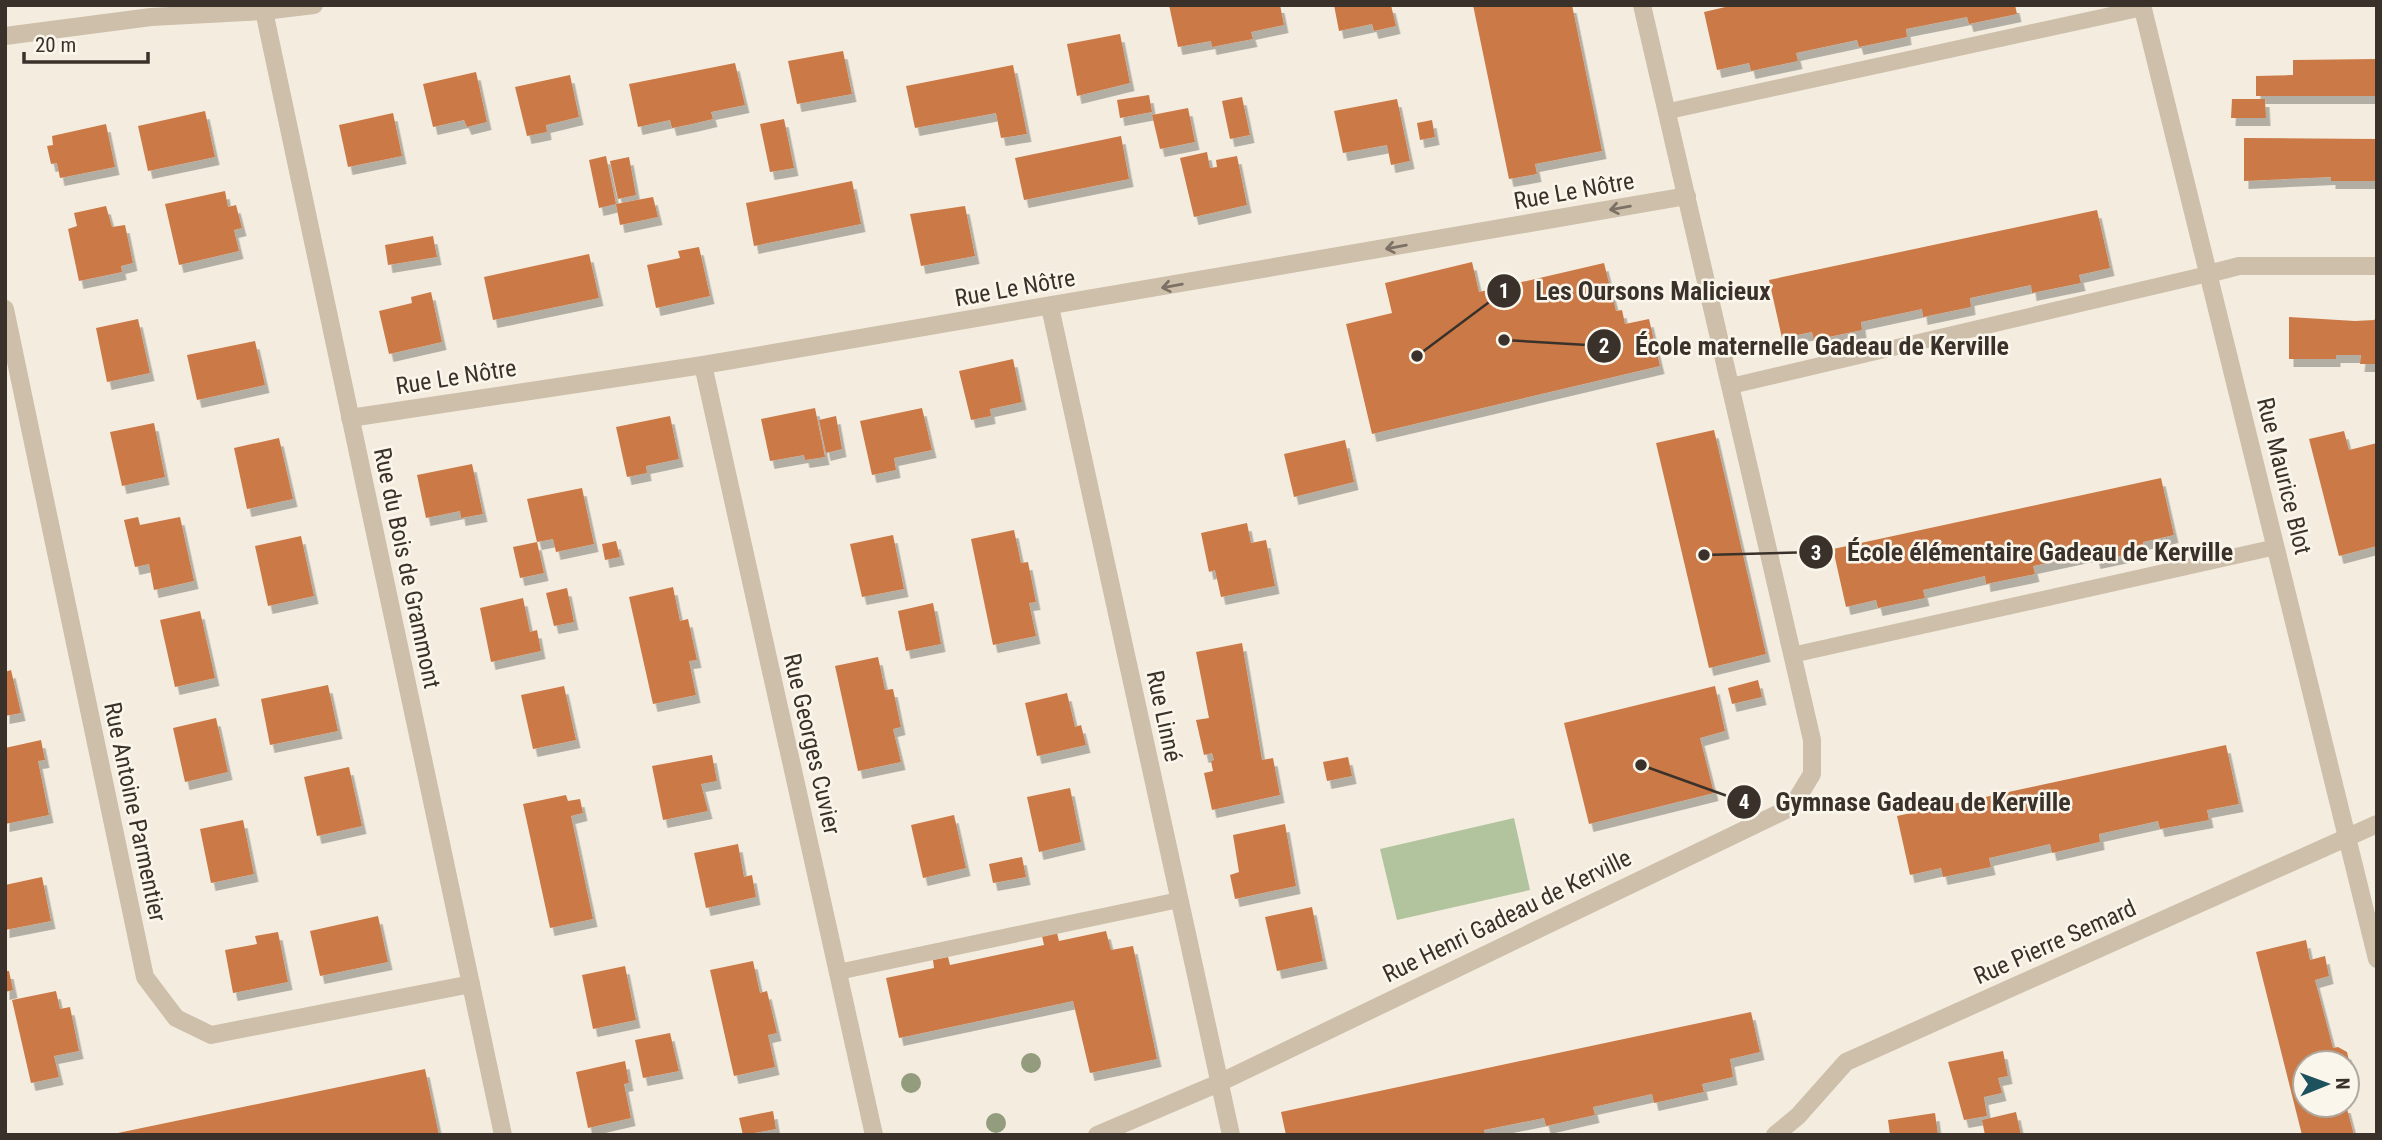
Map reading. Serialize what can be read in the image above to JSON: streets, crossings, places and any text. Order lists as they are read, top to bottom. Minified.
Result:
{"streets":{"street":["Rue Le Nôtre","Rue Maurice Blot","Rue du Bois de Grammont","Rue Linné","Rue Georges Cuvier","Rue Antoine Parmentier","Rue Henri Gadeau de Kerville","Rue Pierre Semard"]},"crossings":[["Rue Le Nôtre","Rue du Bois de Grammont"],["Rue Le Nôtre","Rue Linné"],["Rue Le Nôtre","Rue Georges Cuvier"],["Rue Le Nôtre","Rue Henri Gadeau de Kerville"],["Rue Maurice Blot","Rue Pierre Semard"],["Rue du Bois de Grammont","Rue Antoine Parmentier"],["Rue Linné","Rue Henri Gadeau de Kerville"]],"one_way":["Rue Le Nôtre"],"places":["École maternelle Gadeau de Kerville","Les Oursons Malicieux","École élémentaire Gadeau de Kerville","Gymnase Gadeau de Kerville"],"scale_bar":"20 m","north":"right"}
